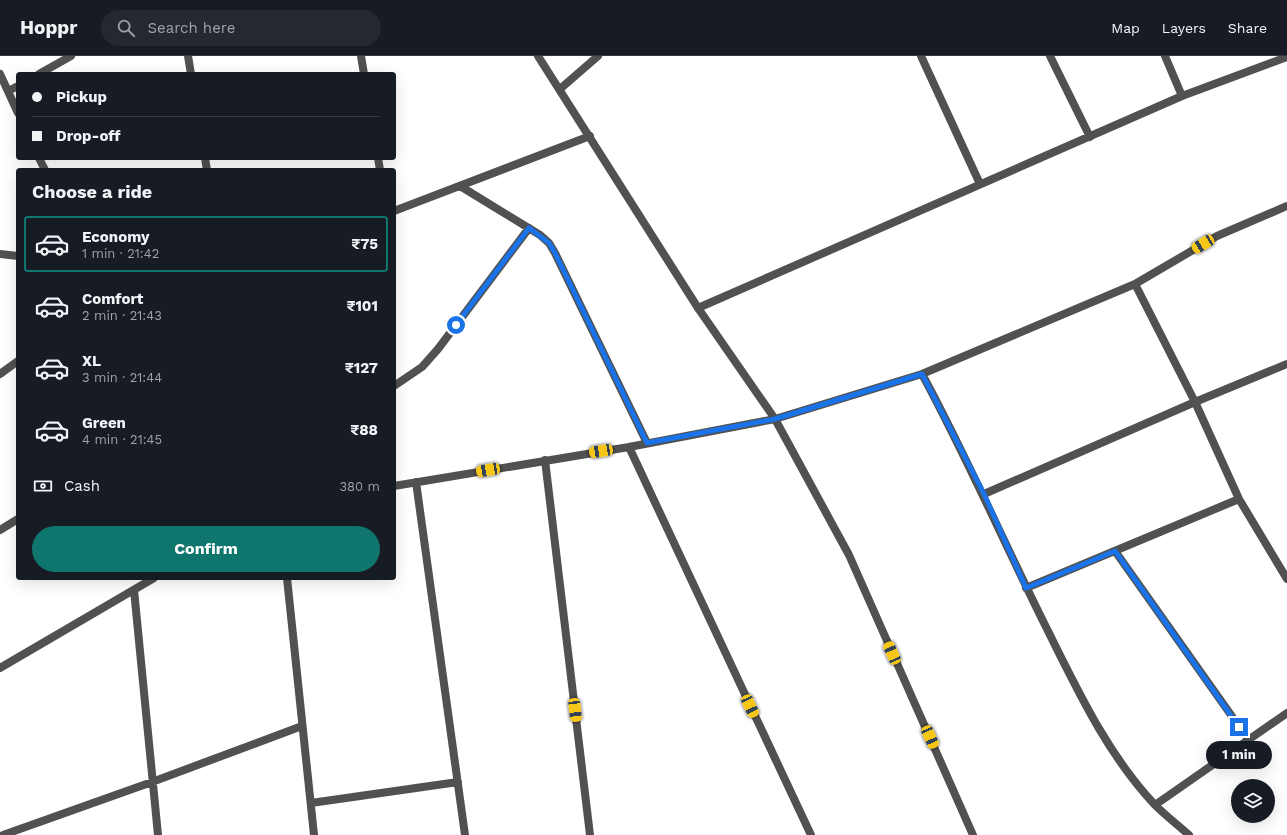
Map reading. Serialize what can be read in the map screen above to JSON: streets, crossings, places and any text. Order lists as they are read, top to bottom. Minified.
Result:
{"page":{"header":"Hoppr","search":"Search here","nav":["Map","Layers","Share"],"banner":["Pickup","Drop-off"],"heading":"Choose a ride","list":[{"name":"Economy","note":"1 min · 21:42","value":"₹75"},{"name":"Comfort","note":"2 min · 21:43","value":"₹101"},{"name":"XL","note":"3 min · 21:44","value":"₹127"},{"name":"Green","note":"4 min · 21:45","value":"₹88"}],"pay":["Cash","380 m"],"buttons":"Confirm","bubble":"1 min"}}
